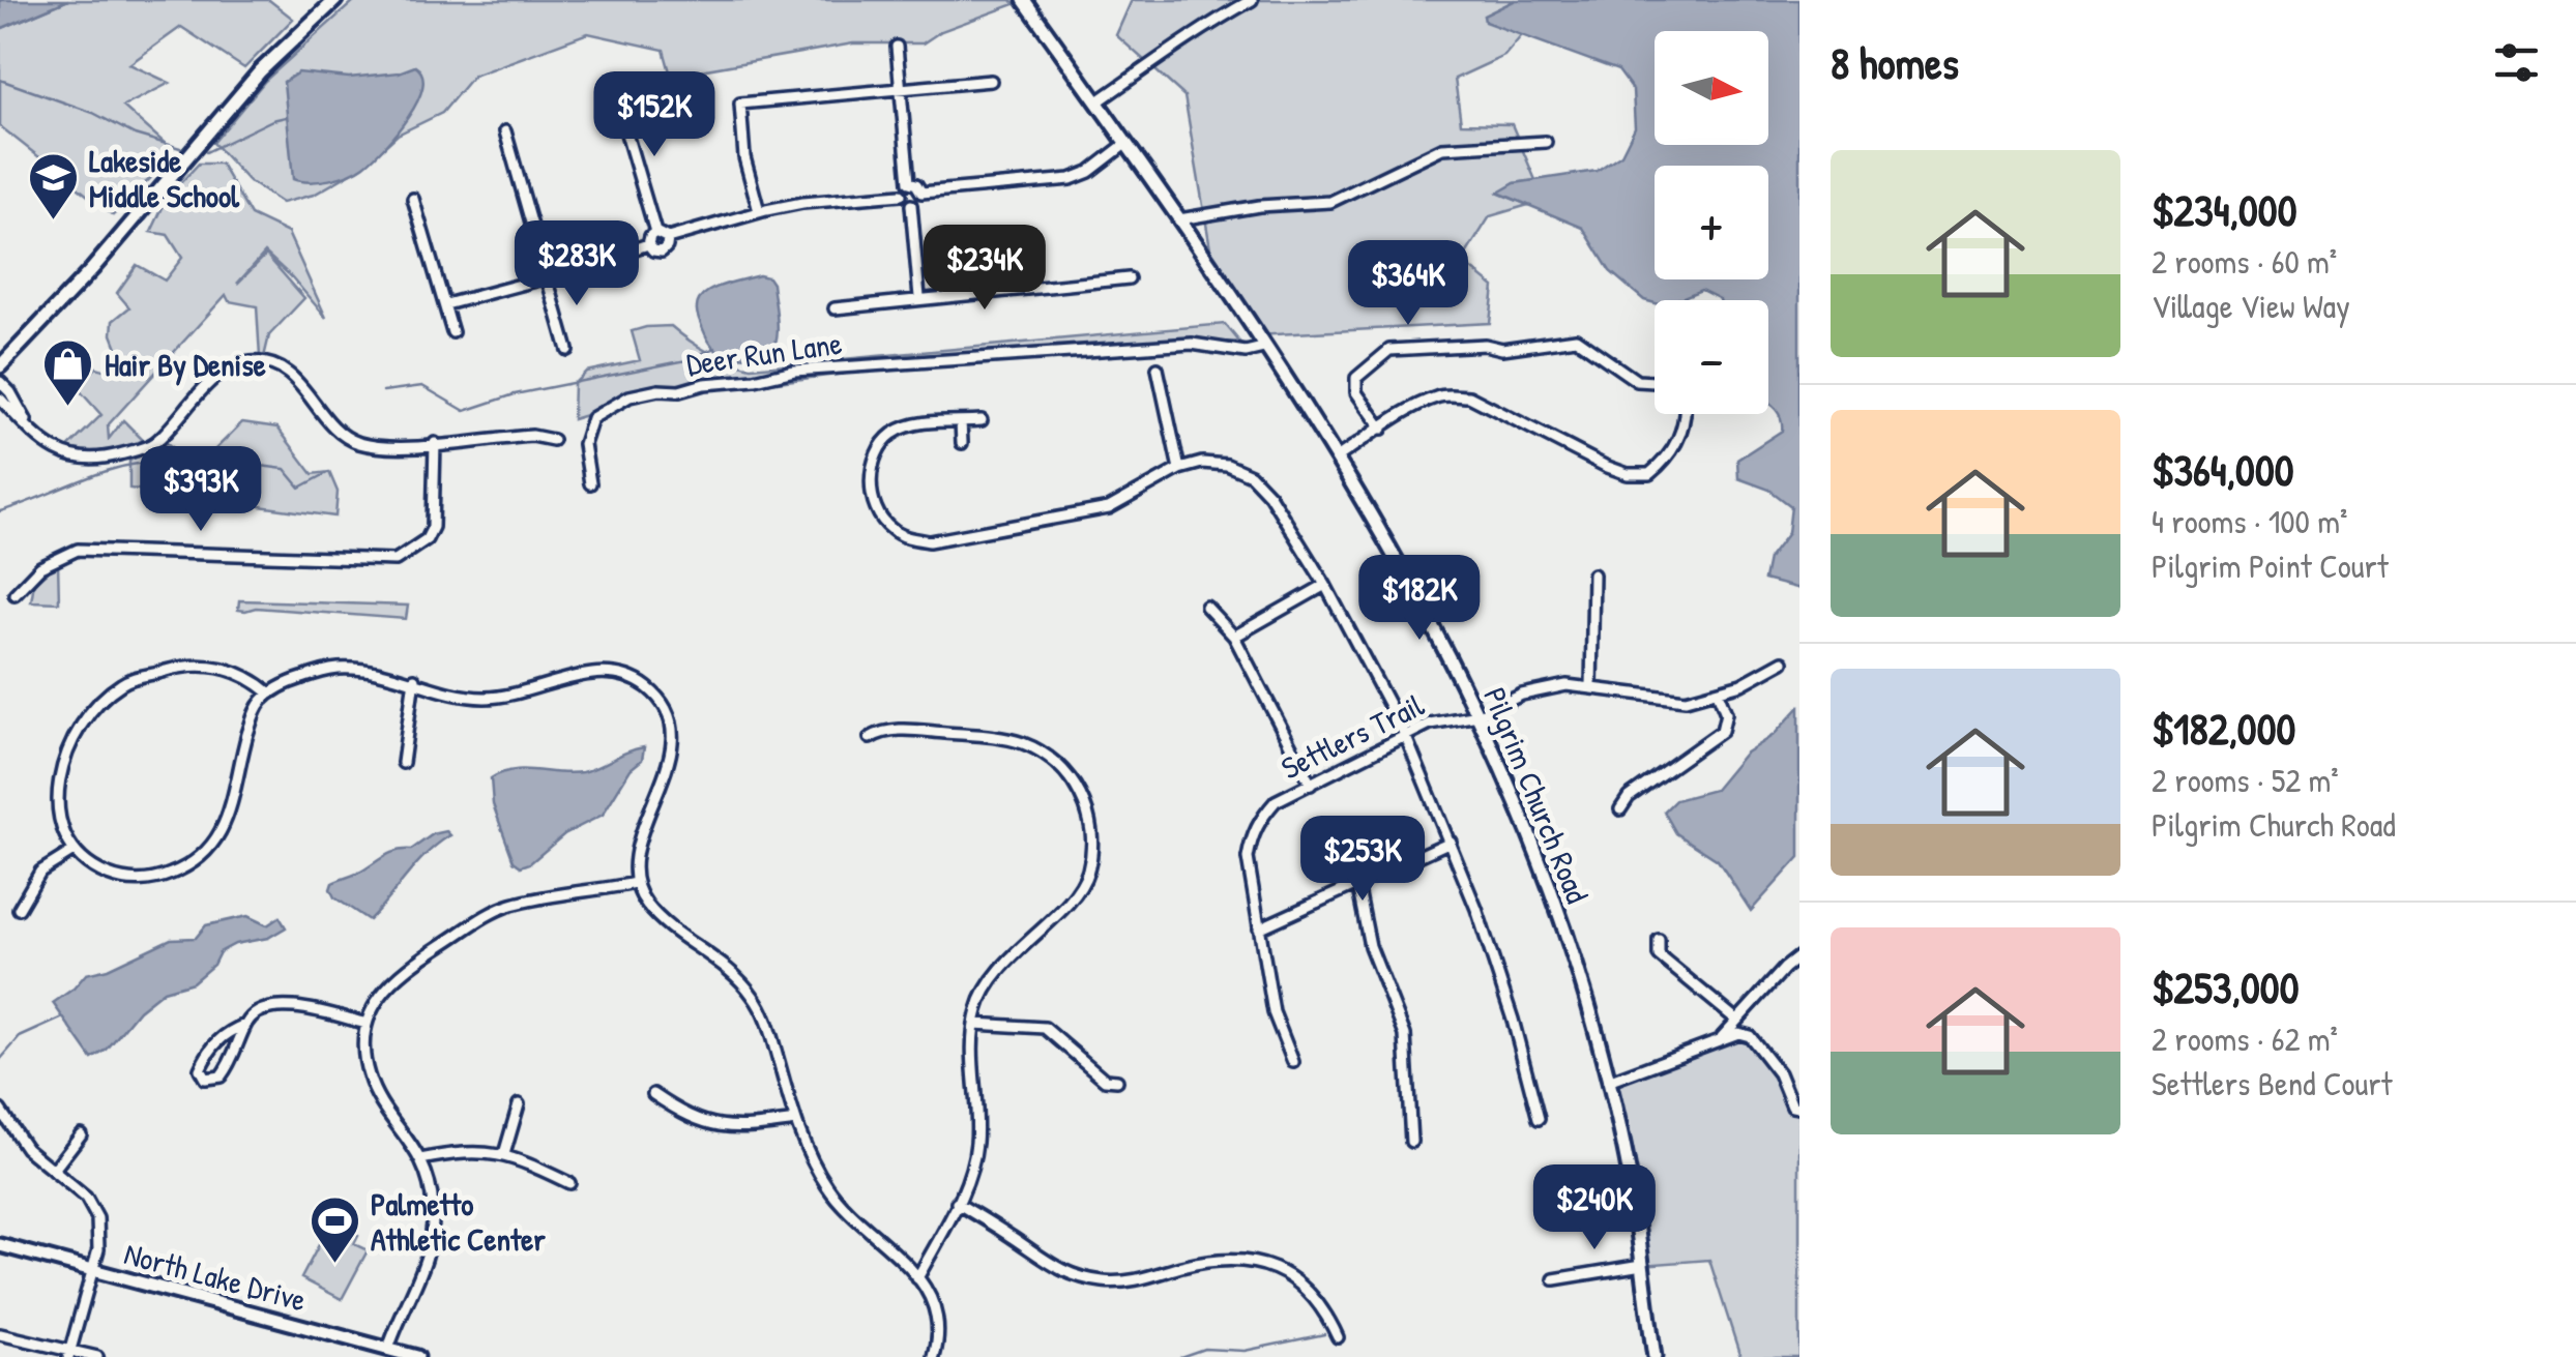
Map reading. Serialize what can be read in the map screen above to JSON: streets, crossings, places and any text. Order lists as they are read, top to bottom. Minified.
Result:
{"streets":{"street":["Deer Run Lane","Settlers Trail","Pilgrim Church Road","North Lake Drive"]},"crossings":[["Deer Run Lane","Pilgrim Church Road"],["Settlers Trail","Pilgrim Church Road"]],"places":{"school or university":["Lakeside Middle School"],"shop":["Hair By Denise"],"sports":["Palmetto Athletic Center"]},"north":"right","page":{"heading":"8 homes","map_buttons":["+","−"],"price":["$152K","$283K","$234K","$364K","$393K","$182K","$253K","$240K"],"list":[{"name":"$234,000","note":"2 rooms · 60 m² · Village View Way"},{"name":"$364,000","note":"4 rooms · 100 m² · Pilgrim Point Court"},{"name":"$182,000","note":"2 rooms · 52 m² · Pilgrim Church Road"},{"name":"$253,000","note":"2 rooms · 62 m² · Settlers Bend Court"}]}}
